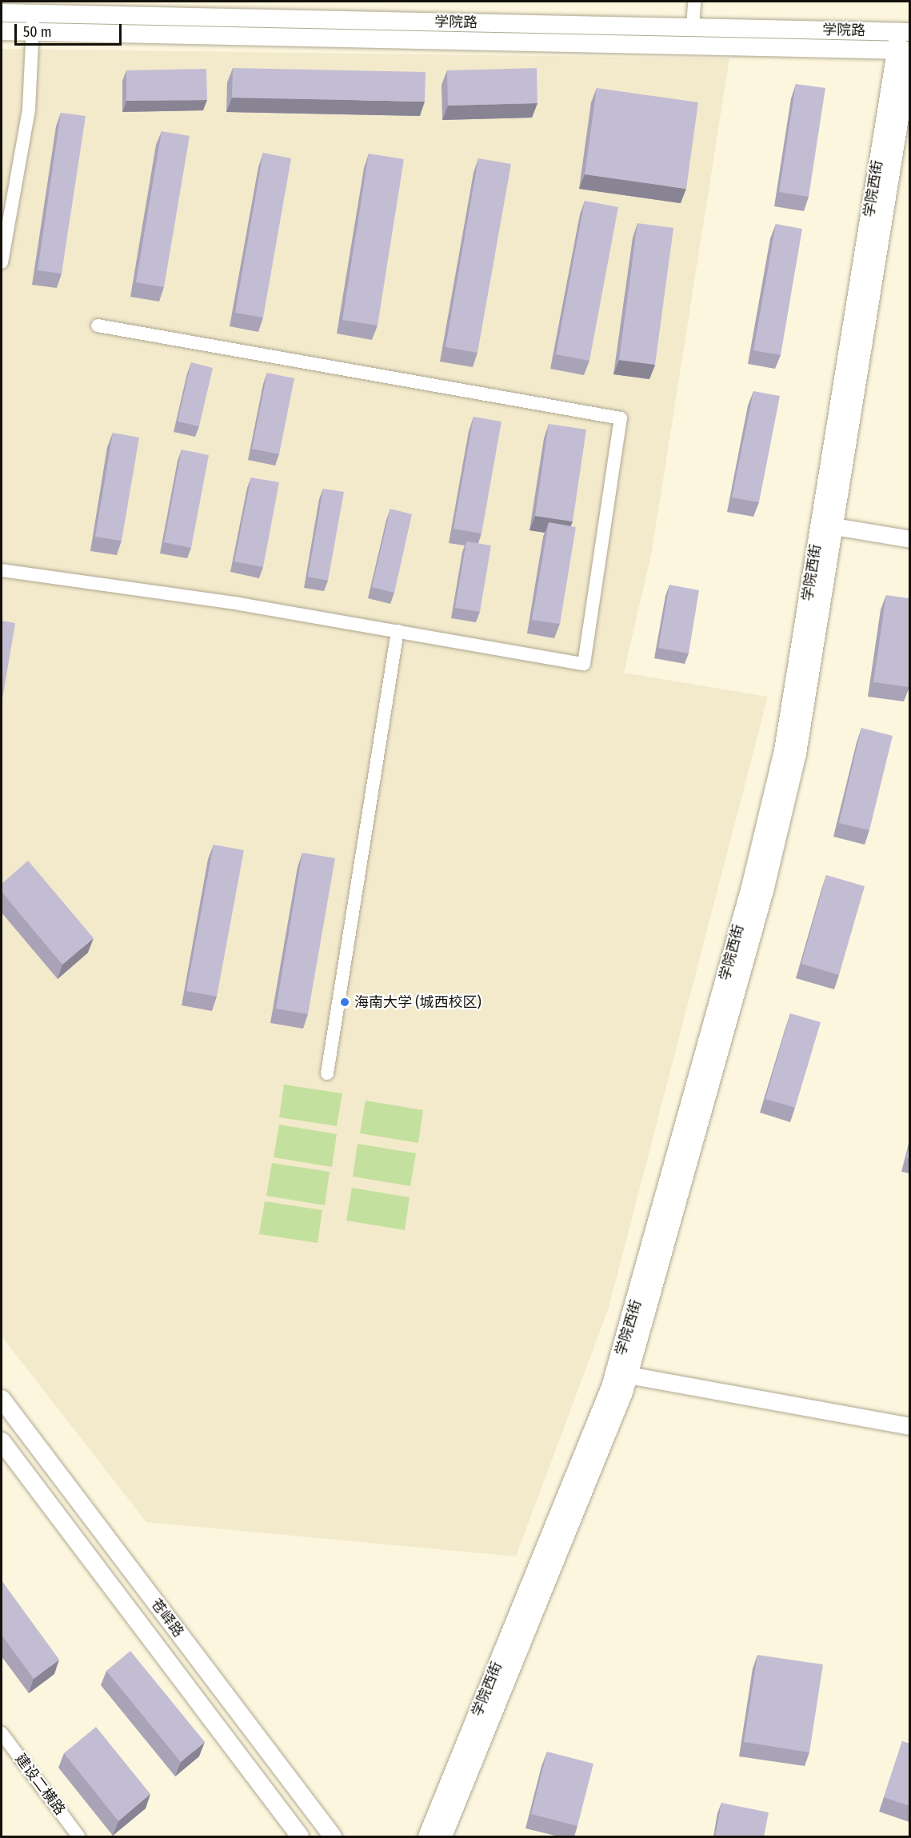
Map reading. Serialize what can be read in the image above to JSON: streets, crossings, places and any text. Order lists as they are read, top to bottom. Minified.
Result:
{"streets":{"main road":["学院路","学院西街","苍峄路"],"street":["建设二横路"]},"crossings":[["学院路","学院西街"]],"places":["海南大学 (城西校区)"],"scale_bar":"50 m"}
